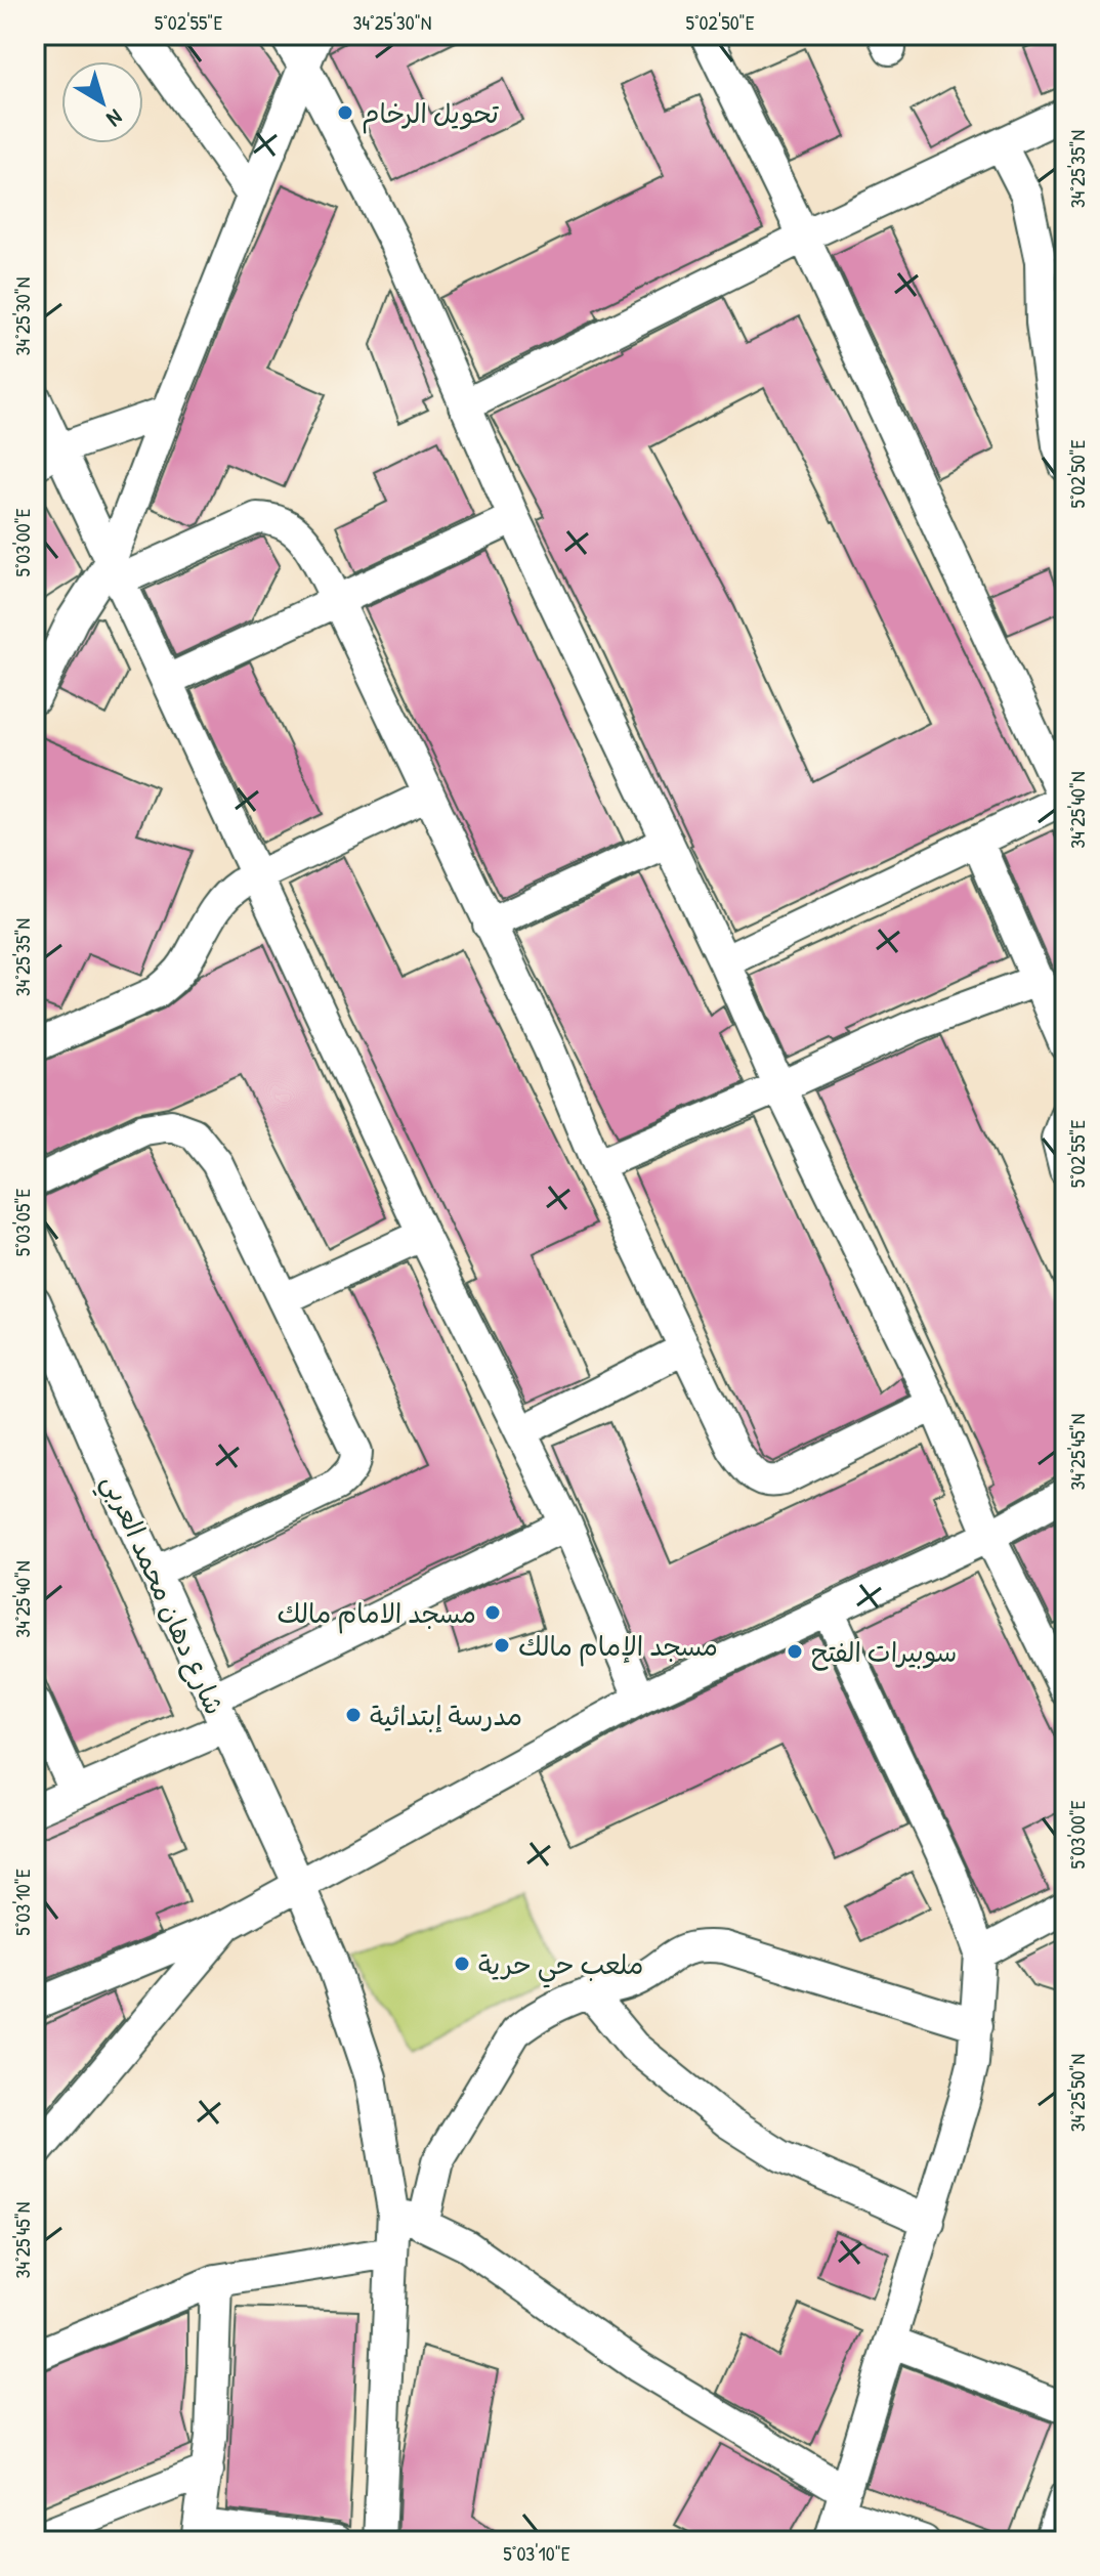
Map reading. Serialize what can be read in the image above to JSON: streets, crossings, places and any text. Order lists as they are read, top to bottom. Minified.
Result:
{"streets":{"street":["شارع دهان محمد العربي"]},"places":["تحويل الرخام","مسجد الامام مالك","مسجد الإمام مالك","سوبيرات الفتح","مدرسة إبتدائية","ملعب حي حرية"],"north":"bottom right","coordinates":["5°02'55\"E","34°25'30\"N","5°02'50\"E","34°25'35\"N","5°03'00\"E","34°25'40\"N","5°03'05\"E","34°25'45\"N","5°03'10\"E","34°25'50\"N"]}
